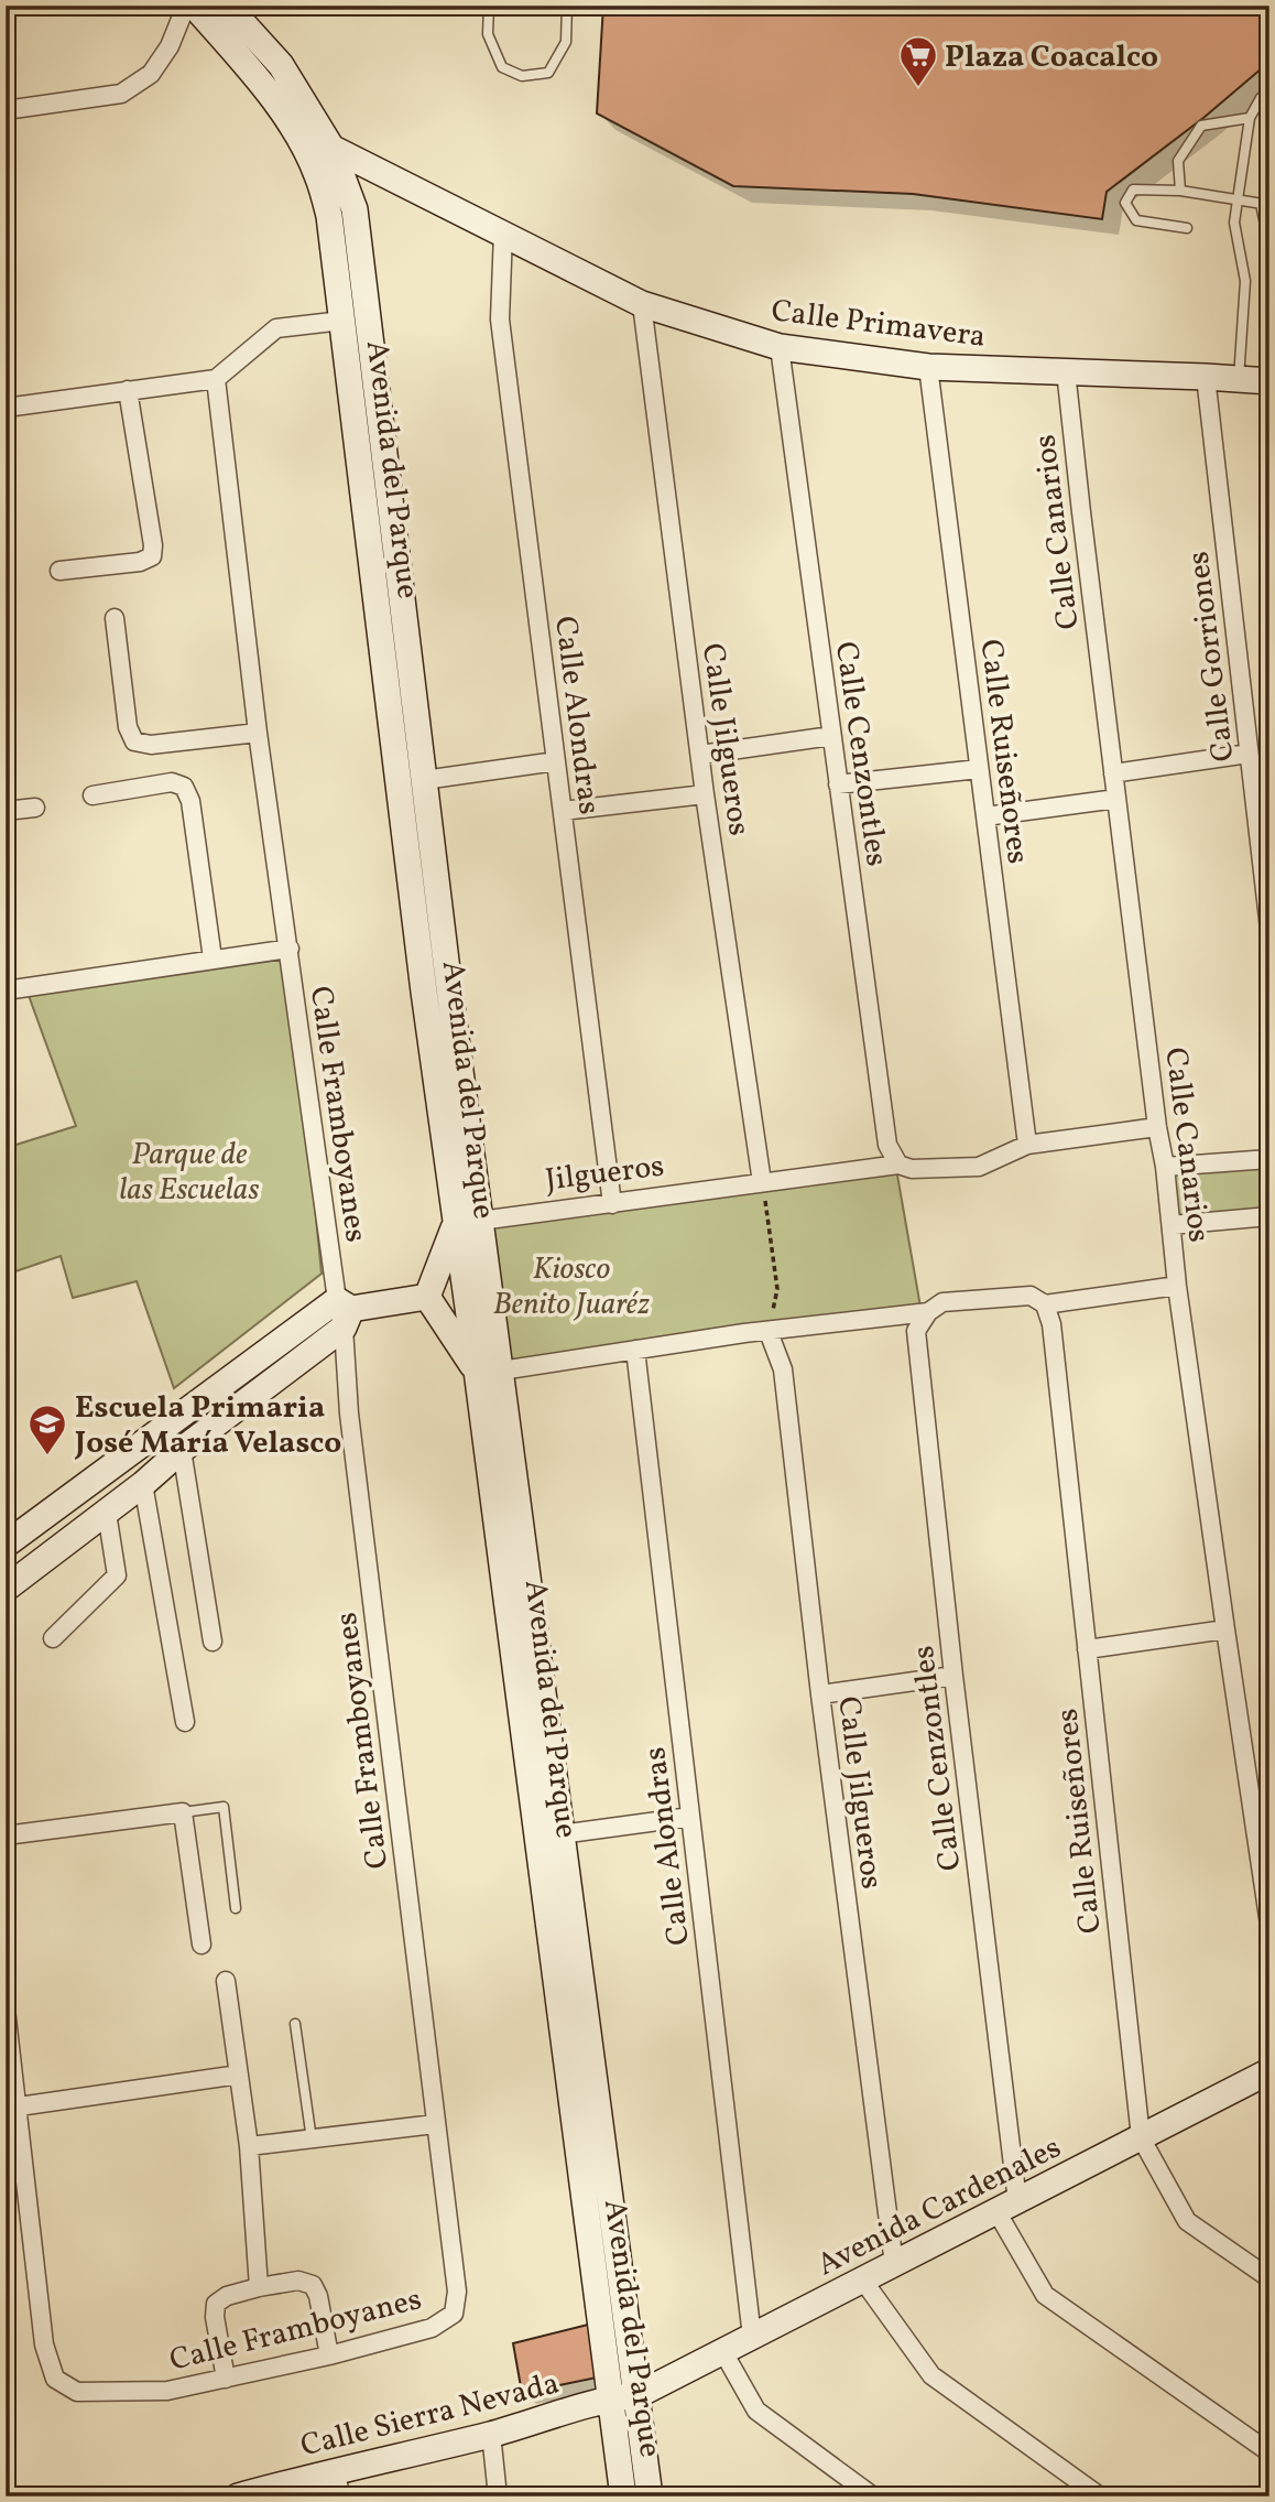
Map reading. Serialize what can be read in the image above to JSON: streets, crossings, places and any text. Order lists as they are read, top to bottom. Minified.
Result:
{"streets":{"street":["Calle Primavera","Avenida del Parque","Calle Canarios","Calle Gorriones","Calle Alondras","Calle Jilgueros","Calle Ruiseñores","Calle Cenzontles","Calle Framboyanes","Jilgueros","Avenida Cardenales","Calle Sierra Nevada"]},"crossings":[["Calle Primavera","Avenida del Parque"],["Calle Primavera","Calle Canarios"],["Calle Primavera","Calle Gorriones"],["Calle Primavera","Calle Alondras"],["Calle Primavera","Calle Jilgueros"],["Calle Primavera","Calle Ruiseñores"],["Calle Primavera","Calle Cenzontles"],["Avenida del Parque","Jilgueros"],["Avenida del Parque","Avenida Cardenales"],["Avenida del Parque","Calle Sierra Nevada"],["Calle Canarios","Jilgueros"],["Calle Alondras","Jilgueros"],["Calle Alondras","Avenida Cardenales"],["Calle Jilgueros","Jilgueros"],["Calle Jilgueros","Avenida Cardenales"],["Calle Ruiseñores","Jilgueros"],["Calle Ruiseñores","Avenida Cardenales"],["Calle Cenzontles","Jilgueros"],["Calle Cenzontles","Avenida Cardenales"],["Avenida Cardenales","Calle Sierra Nevada"]],"parks":["Parque de las Escuelas","Kiosco Benito Juaréz"],"places":{"supermarket":["Plaza Coacalco"],"school or university":["Escuela Primaria José María Velasco"]}}
